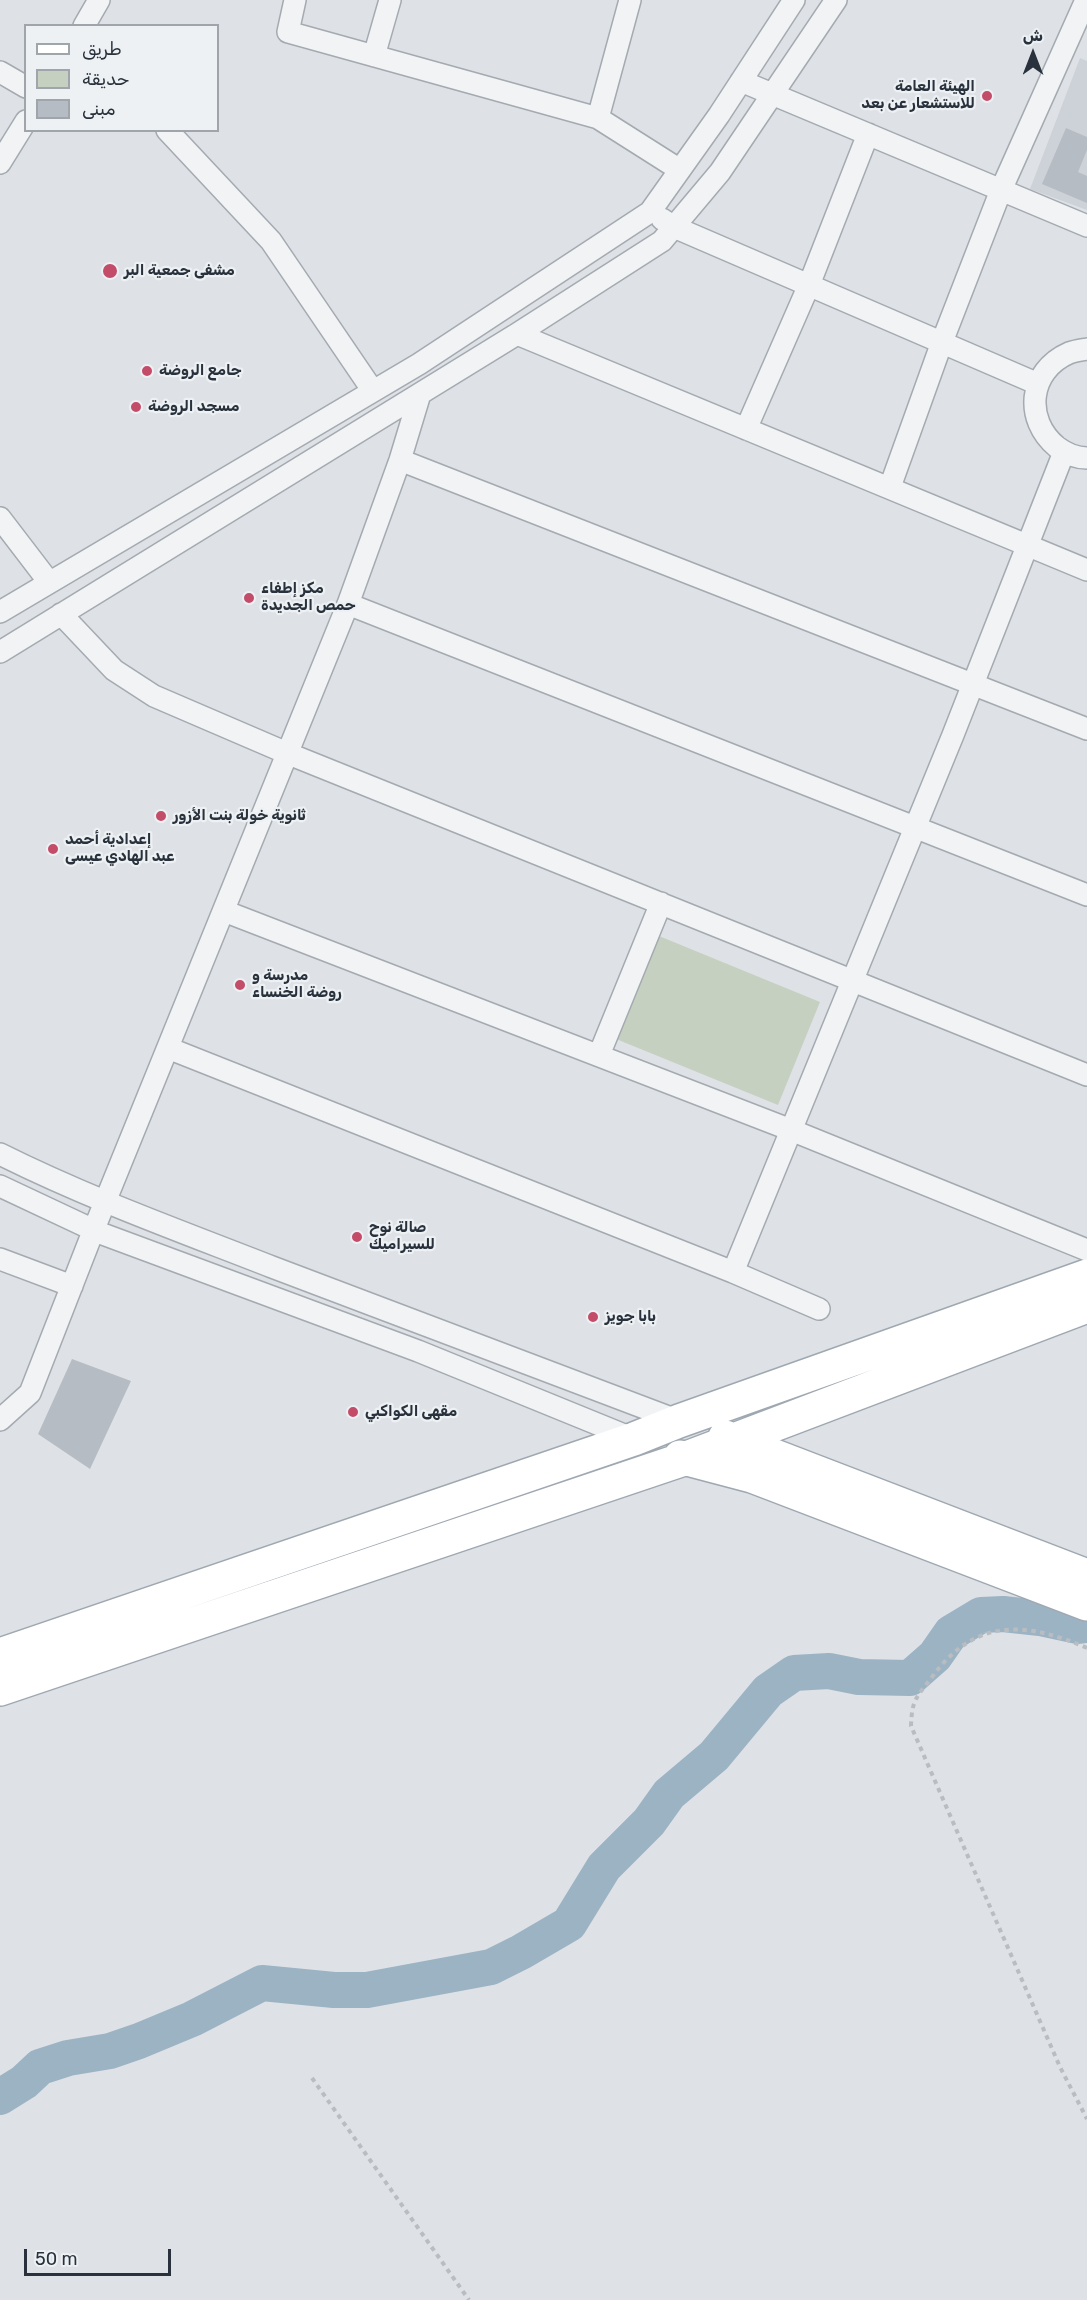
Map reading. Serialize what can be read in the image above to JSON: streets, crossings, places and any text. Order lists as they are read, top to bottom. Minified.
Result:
{"places":["الهيئة العامة للاستشعار عن بعد","مشفى جمعية البر","جامع الروضة","مسجد الروضة","مكز إطفاء حمص الجديدة","ثانوية خولة بنت الأزور","إعدادية أحمد عبد الهادي عيسى","مدرسة و روضة الخنساء","صالة نوح للسيراميك","بابا جويز","مقهى الكواكبي"],"legend":["طريق","حديقة","مبنى"],"scale_bar":"50 m","north":"top"}
